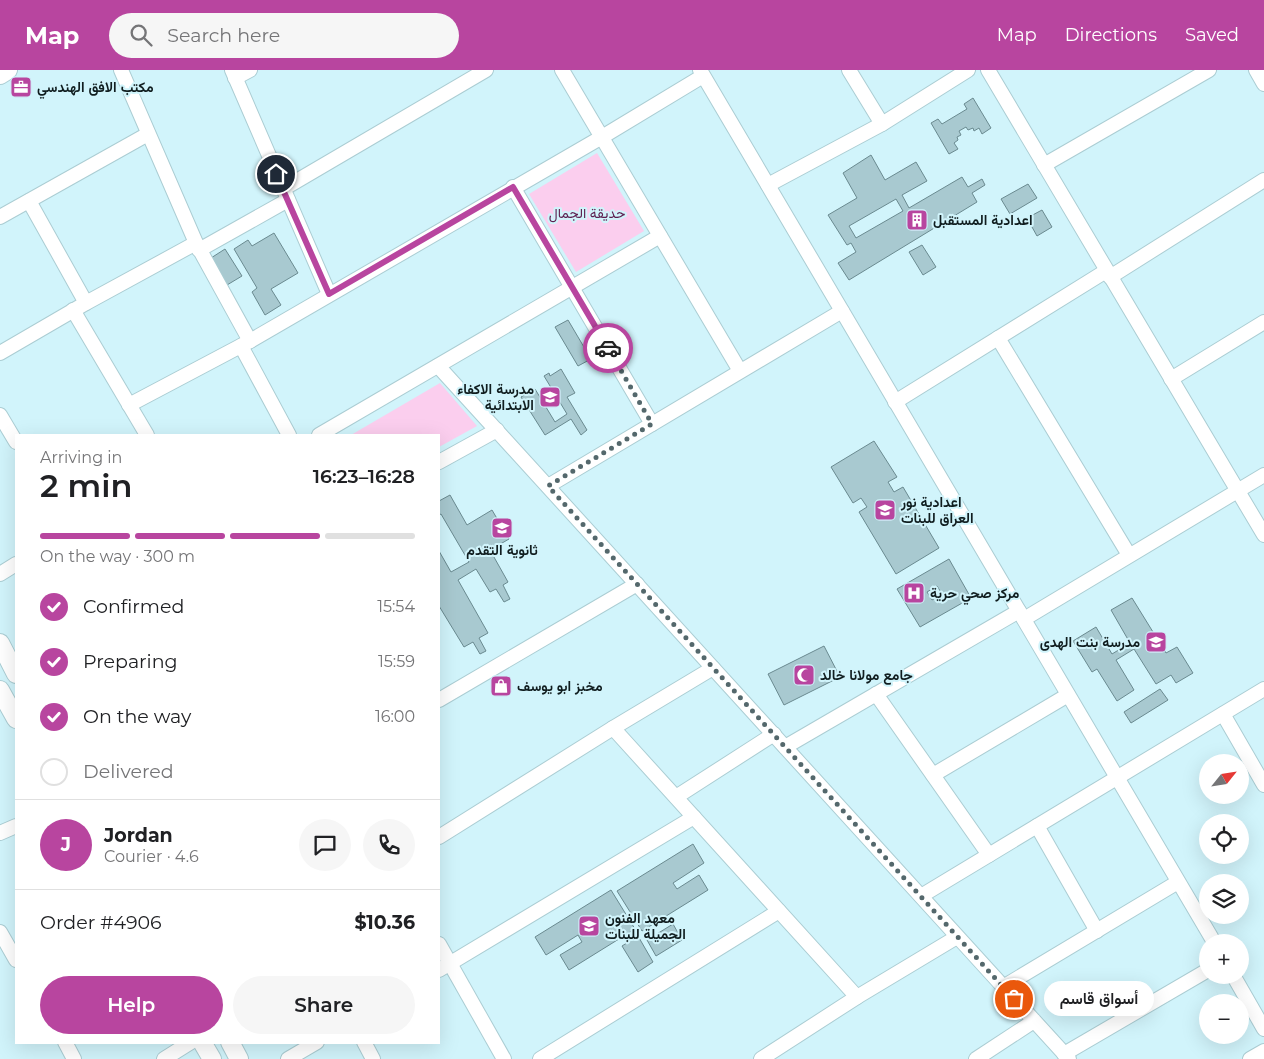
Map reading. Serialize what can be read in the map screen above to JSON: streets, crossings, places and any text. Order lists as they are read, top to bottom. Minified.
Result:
{"parks":["حديقة الجمال"],"places":{"office":["مكتب الافق الهندسي"],"building":["اعدادية المستقبل"],"school or university":["مدرسة الاكفاء الابتدائية","اعدادية نور العراق للبنات","ثانوية التقدم","مدرسة بنت الهدی","معهد الفنون الجميلة للبنات"],"hospital":["مركز صحي حرية"],"mosque":["جامع مولانا خالد"],"shop":["مخبز ابو يوسف"],"other":["أسواق قاسم"]},"north":"top right","page":{"header":"Map","search":"Search here","nav":["Map","Directions","Saved"],"heading":["2 min","Arriving in","16:23–16:28"],"panel":["Jordan","Courier · 4.6","Order #4906","$10.36"],"bar":"On the way · 300 m","list":[["Confirmed","15:54"],["Preparing","15:59"],["On the way","16:00"],"Delivered"],"map_buttons":["+","−"],"round":"J","buttons":["Help","Share"],"bubble":"أسواق قاسم"}}
